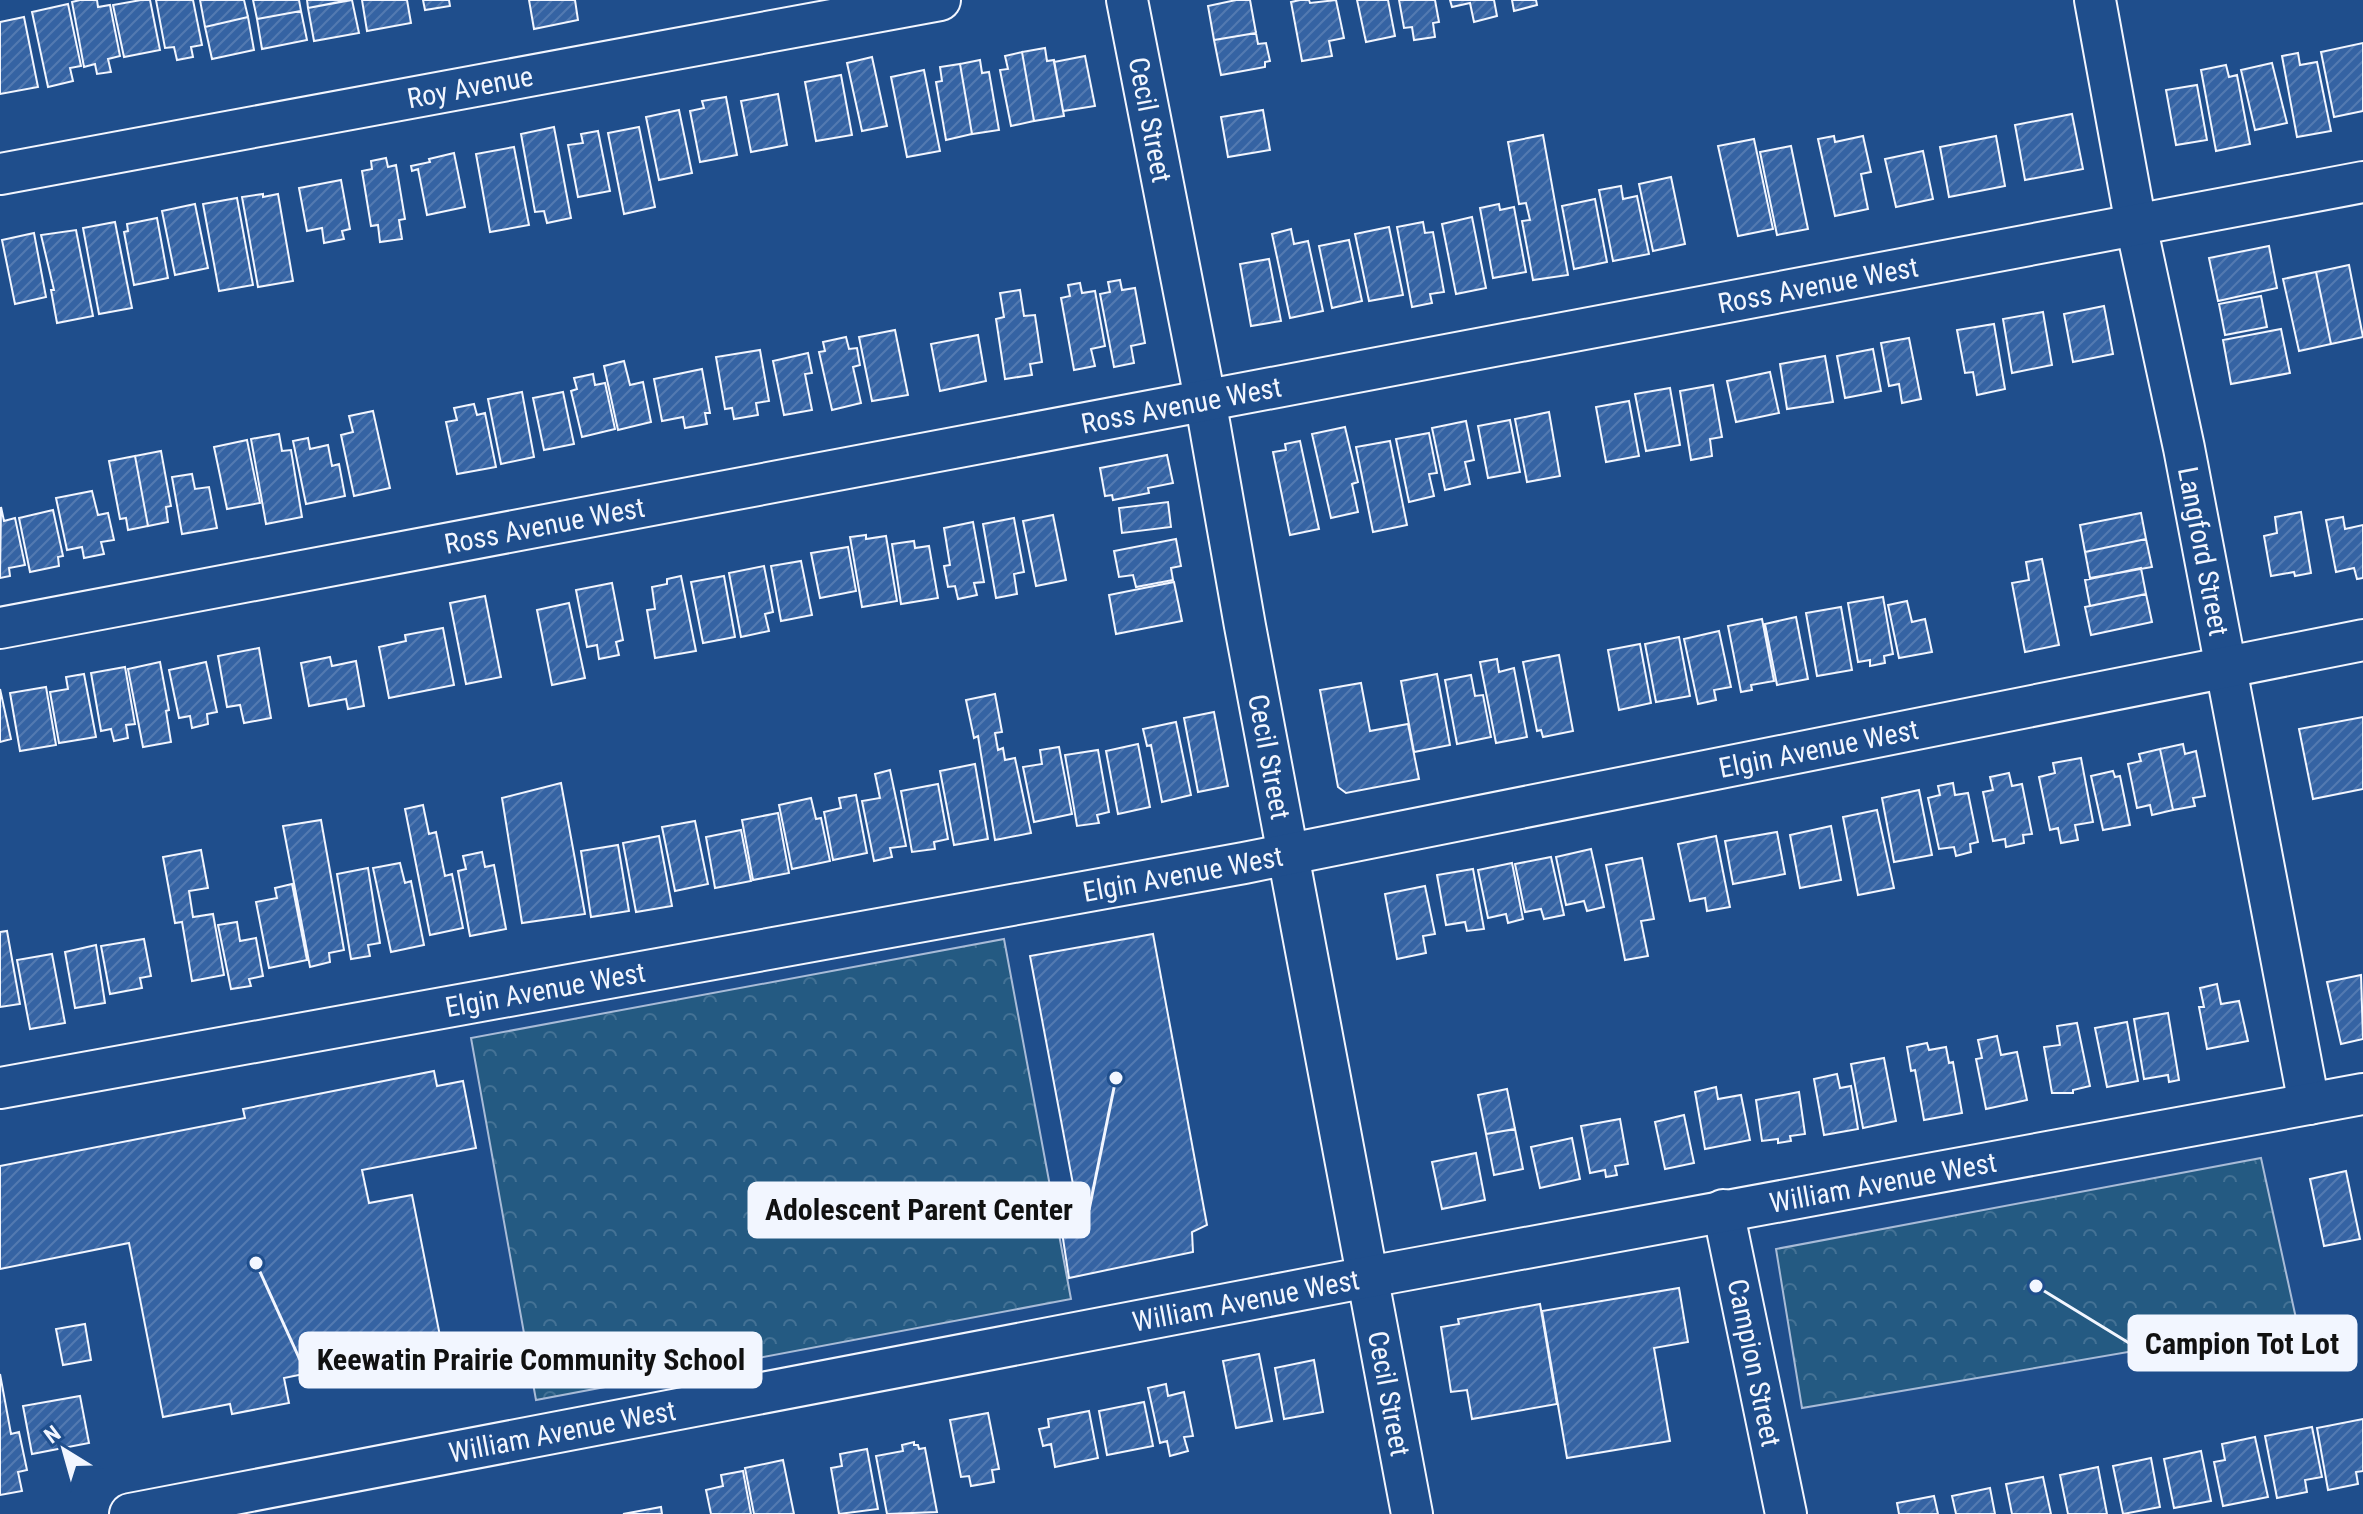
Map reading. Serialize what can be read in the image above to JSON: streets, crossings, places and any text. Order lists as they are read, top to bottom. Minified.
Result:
{"streets":{"street":["Roy Avenue","Cecil Street","Ross Avenue West","Langford Street","Elgin Avenue West","William Avenue West","Campion Street"]},"crossings":[["Cecil Street","Ross Avenue West"],["Cecil Street","Elgin Avenue West"],["Cecil Street","William Avenue West"],["Ross Avenue West","Langford Street"],["Langford Street","Elgin Avenue West"],["Langford Street","William Avenue West"],["William Avenue West","Campion Street"]],"places":["Adolescent Parent Center","Keewatin Prairie Community School","Campion Tot Lot"],"north":"top left"}
